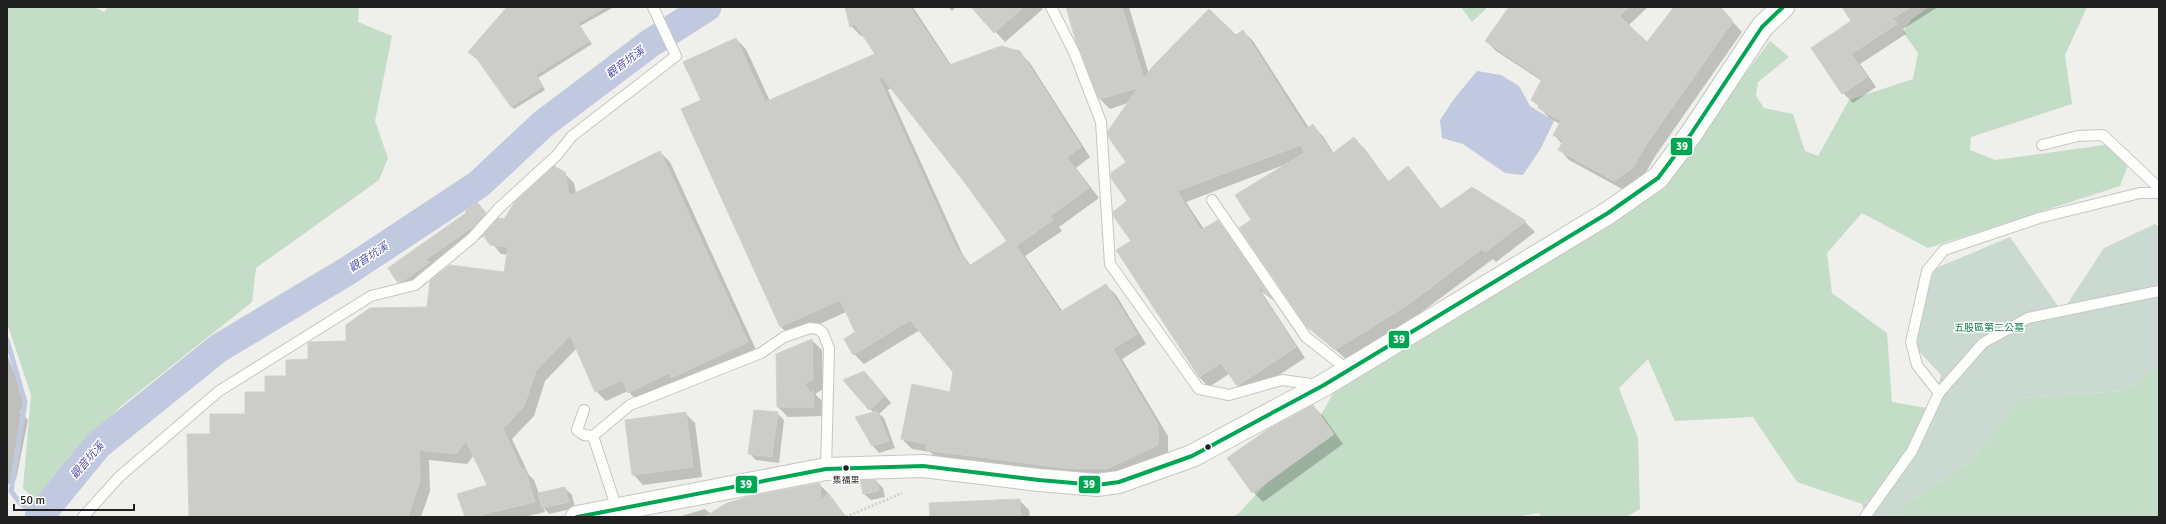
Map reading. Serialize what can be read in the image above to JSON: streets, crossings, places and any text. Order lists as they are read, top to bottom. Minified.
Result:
{"water":["觀音坑溪"],"parks":["五股區第二公墓"],"places":["集福里"],"lines":["transit line 39"],"scale_bar":"50 m"}
